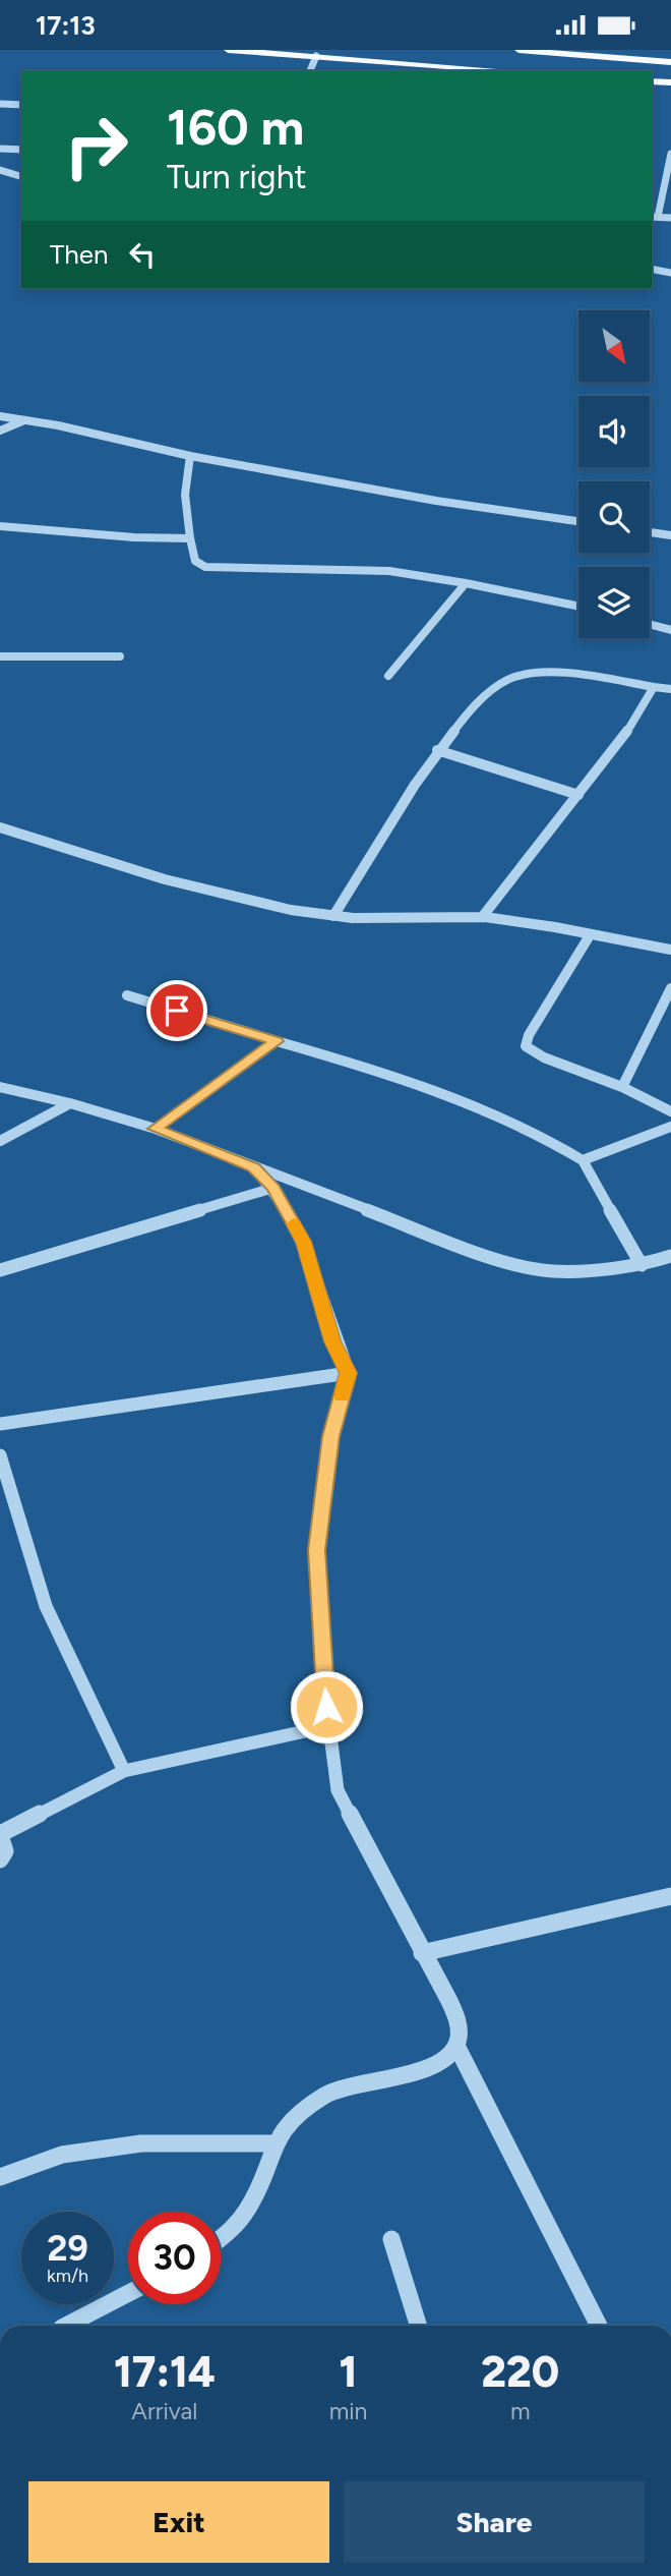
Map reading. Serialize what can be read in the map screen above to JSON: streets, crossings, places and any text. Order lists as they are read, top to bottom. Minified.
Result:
{"north":"bottom right","page":{"status":"17:13","turn":["160 m","Turn right"],"then":"Then","speed":"29 km/h","limit":"30","eta":["17:14","Arrival","1","min","220","m"],"buttons":["Exit","Share"]}}
